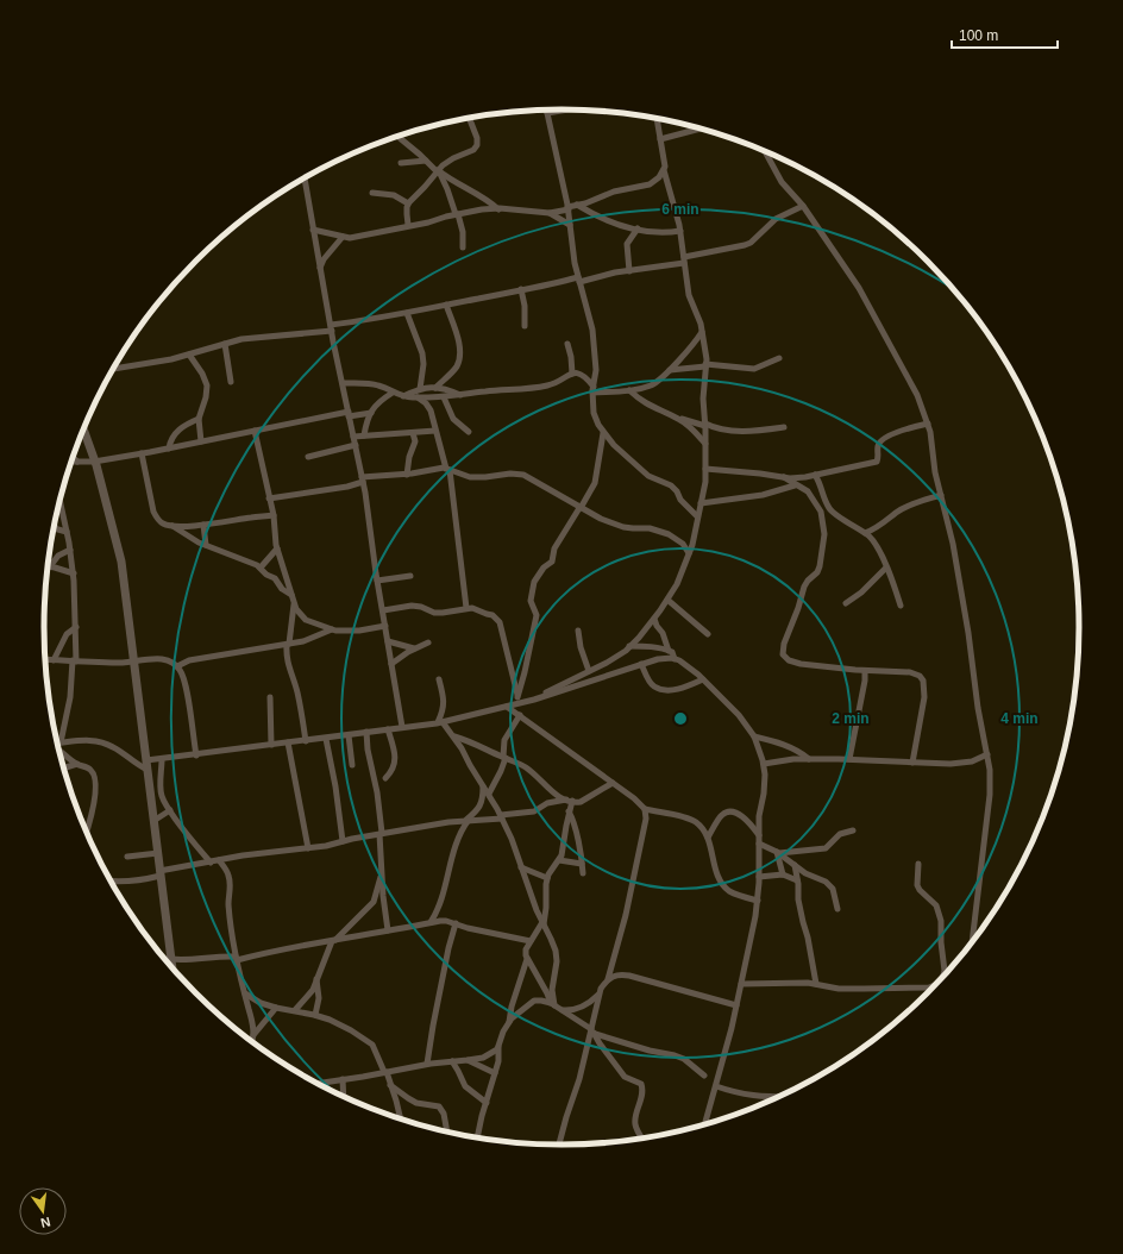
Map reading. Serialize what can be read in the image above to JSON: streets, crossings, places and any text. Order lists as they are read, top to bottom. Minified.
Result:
{"scale_bar":"100 m","north":"bottom","rings":["6 min","2 min","4 min"]}
